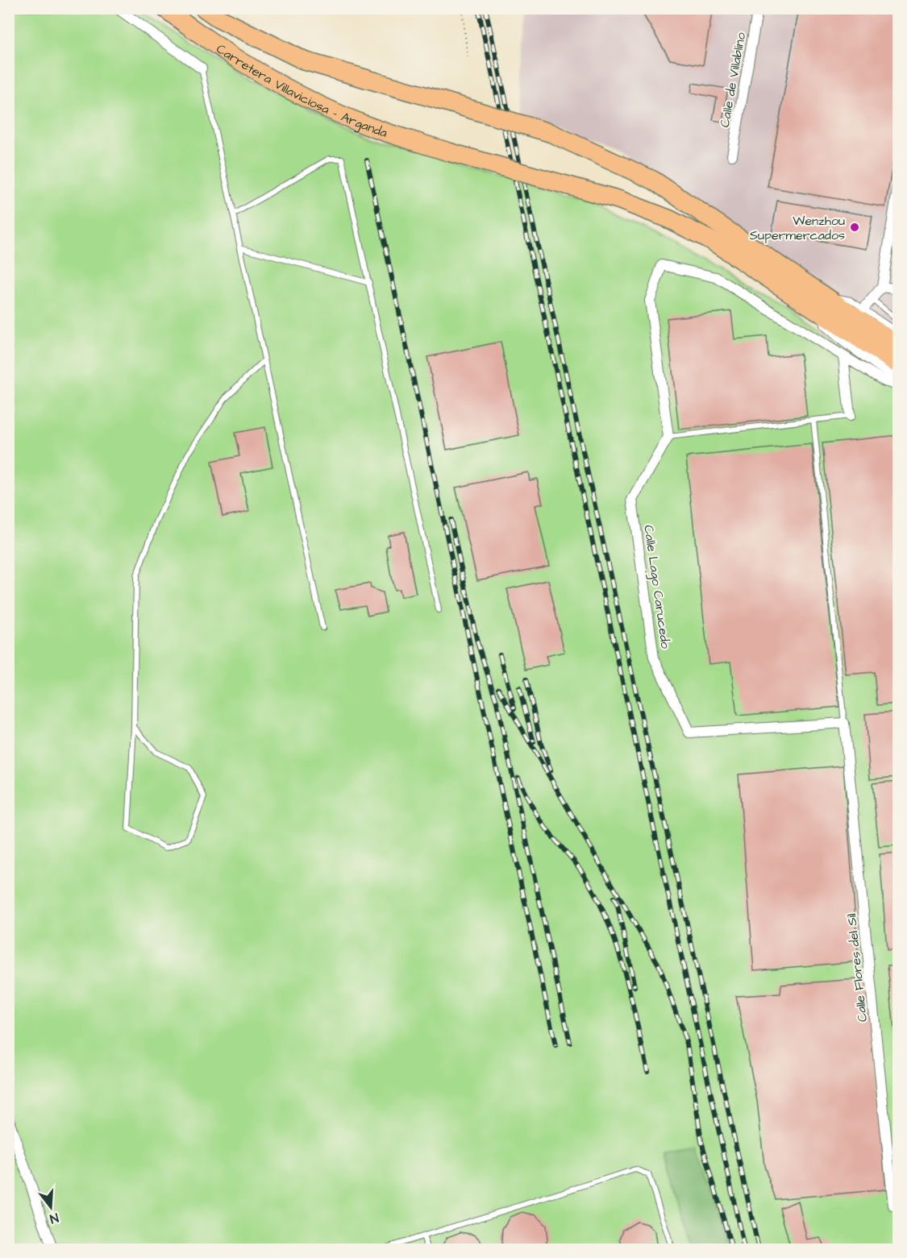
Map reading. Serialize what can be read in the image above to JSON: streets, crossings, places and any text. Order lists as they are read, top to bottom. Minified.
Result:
{"streets":{"highway":["Carretera Villaviciosa - Arganda"],"street":["Calle de Villablino","Calle Lago Carucedo","Calle Flores del Sil"]},"crossings":[["Calle Lago Carucedo","Calle Flores del Sil"]],"places":["Wenzhou Supermercados"],"north":"bottom"}
